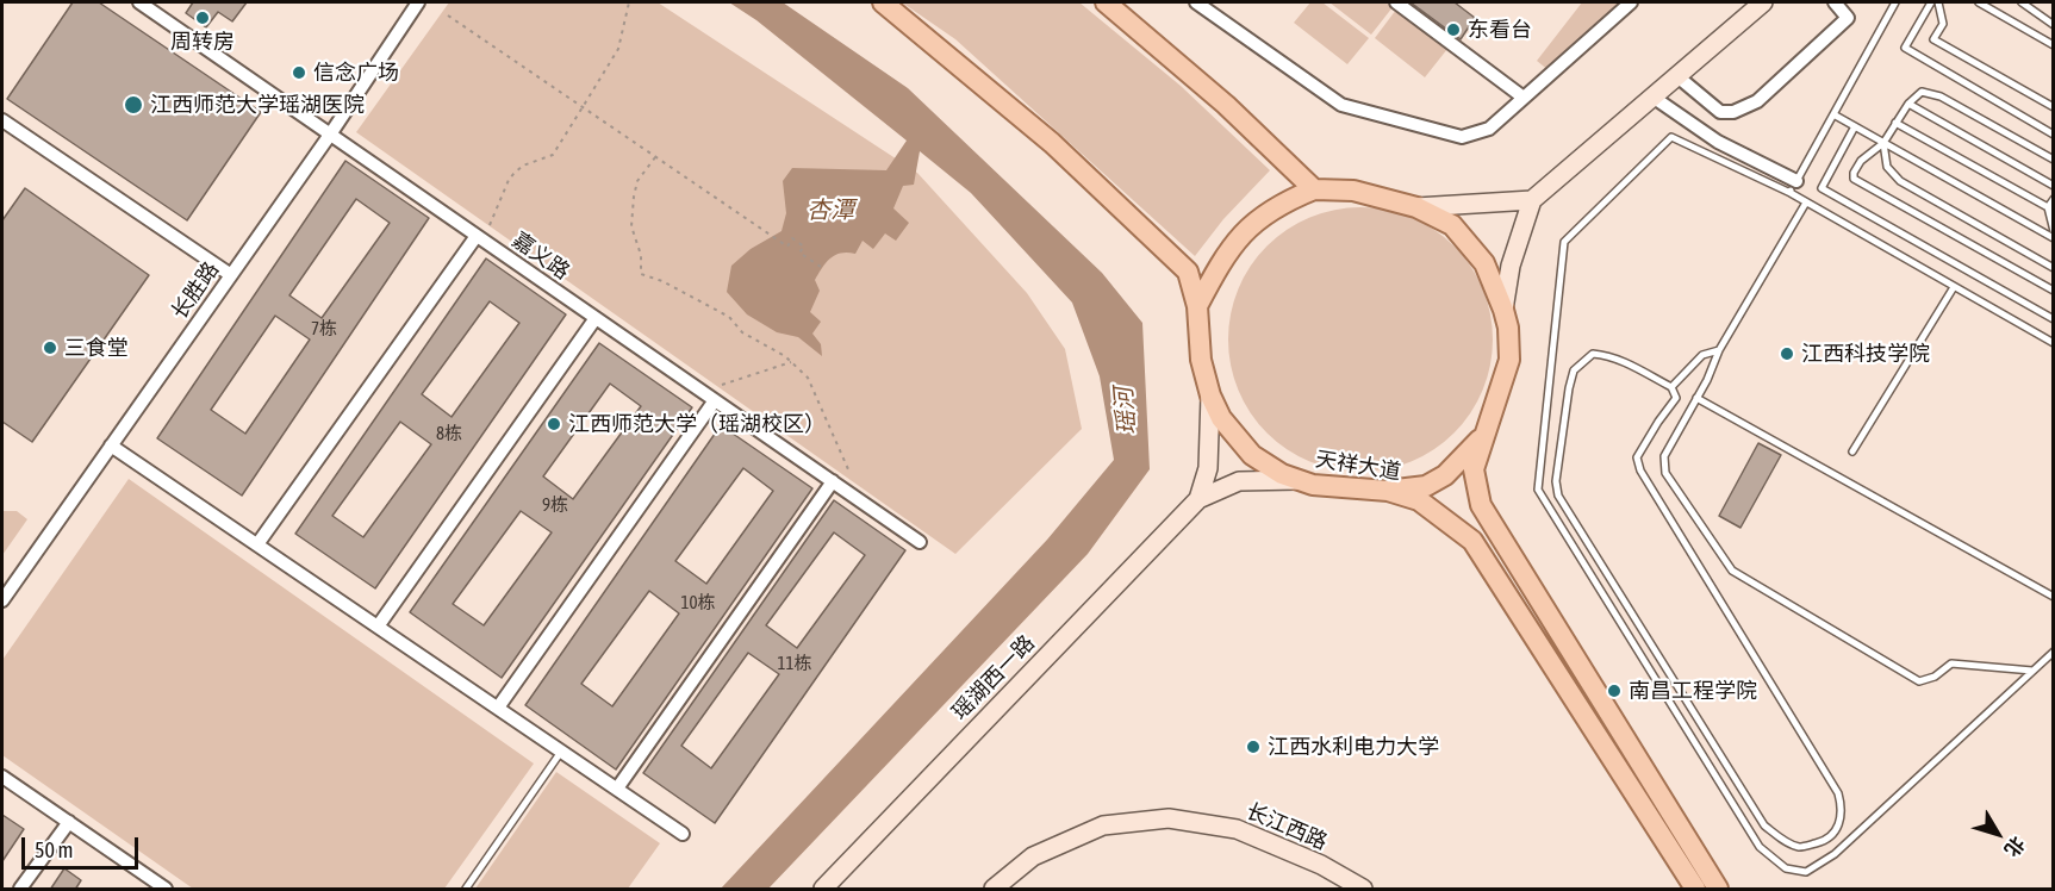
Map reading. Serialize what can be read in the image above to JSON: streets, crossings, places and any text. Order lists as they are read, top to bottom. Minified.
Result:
{"streets":{"main road":["天祥大道"],"street":["嘉义路","长胜路","瑶湖西一路","长江西路"]},"crossings":[["嘉义路","长胜路"]],"water":["杏潭","瑶河"],"places":["周转房","东看台","信念广场","江西师范大学瑶湖医院","三食堂","江西科技学院","江西师范大学（瑶湖校区）","南昌工程学院","江西水利电力大学"],"house_numbers":["7栋","8栋","9栋","10栋","11栋"],"scale_bar":"50 m","north":"bottom right"}
